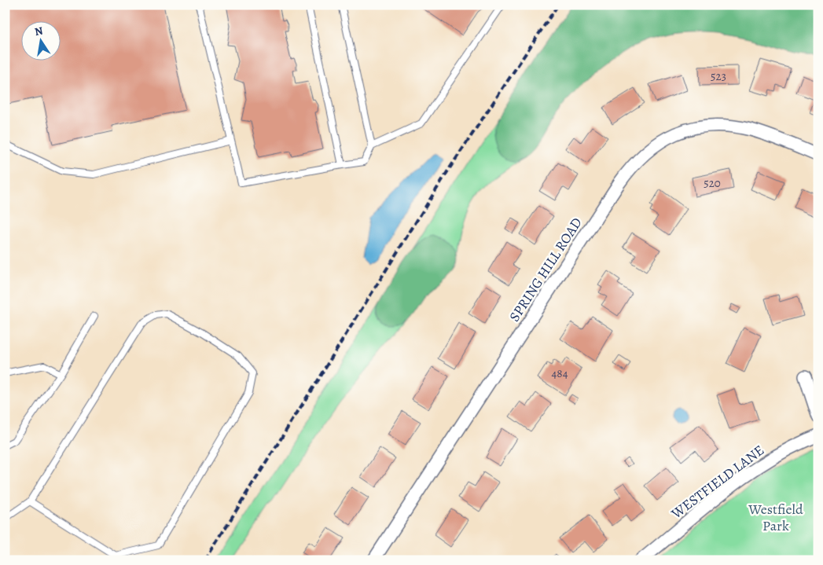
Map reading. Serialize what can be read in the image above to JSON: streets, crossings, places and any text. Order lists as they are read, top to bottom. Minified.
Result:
{"streets":{"street":["SPRING HILL ROAD","WESTFIELD LANE"]},"parks":["Westfield Park"],"house_numbers":["523","520","484"],"north":"top"}
